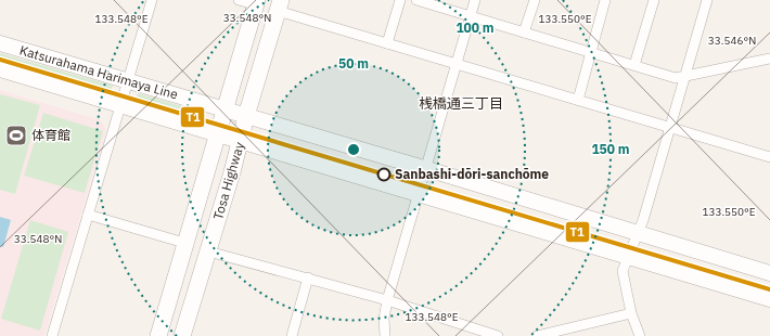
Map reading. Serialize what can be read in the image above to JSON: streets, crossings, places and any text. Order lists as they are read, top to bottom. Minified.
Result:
{"streets":{"highway":["Tosa Highway"],"main road":["Katsurahama Harimaya Line"]},"crossings":[["Katsurahama Harimaya Line","Tosa Highway"]],"districts":["桟橋通三丁目"],"places":{"sports":["体育館"],"other":["Sanbashi-dōri-sanchōme"]},"lines":["transit line T1"],"coordinates":["33.548°N","133.548°E","133.550°E","33.546°N"],"rings":["100 m","50 m","150 m"]}
